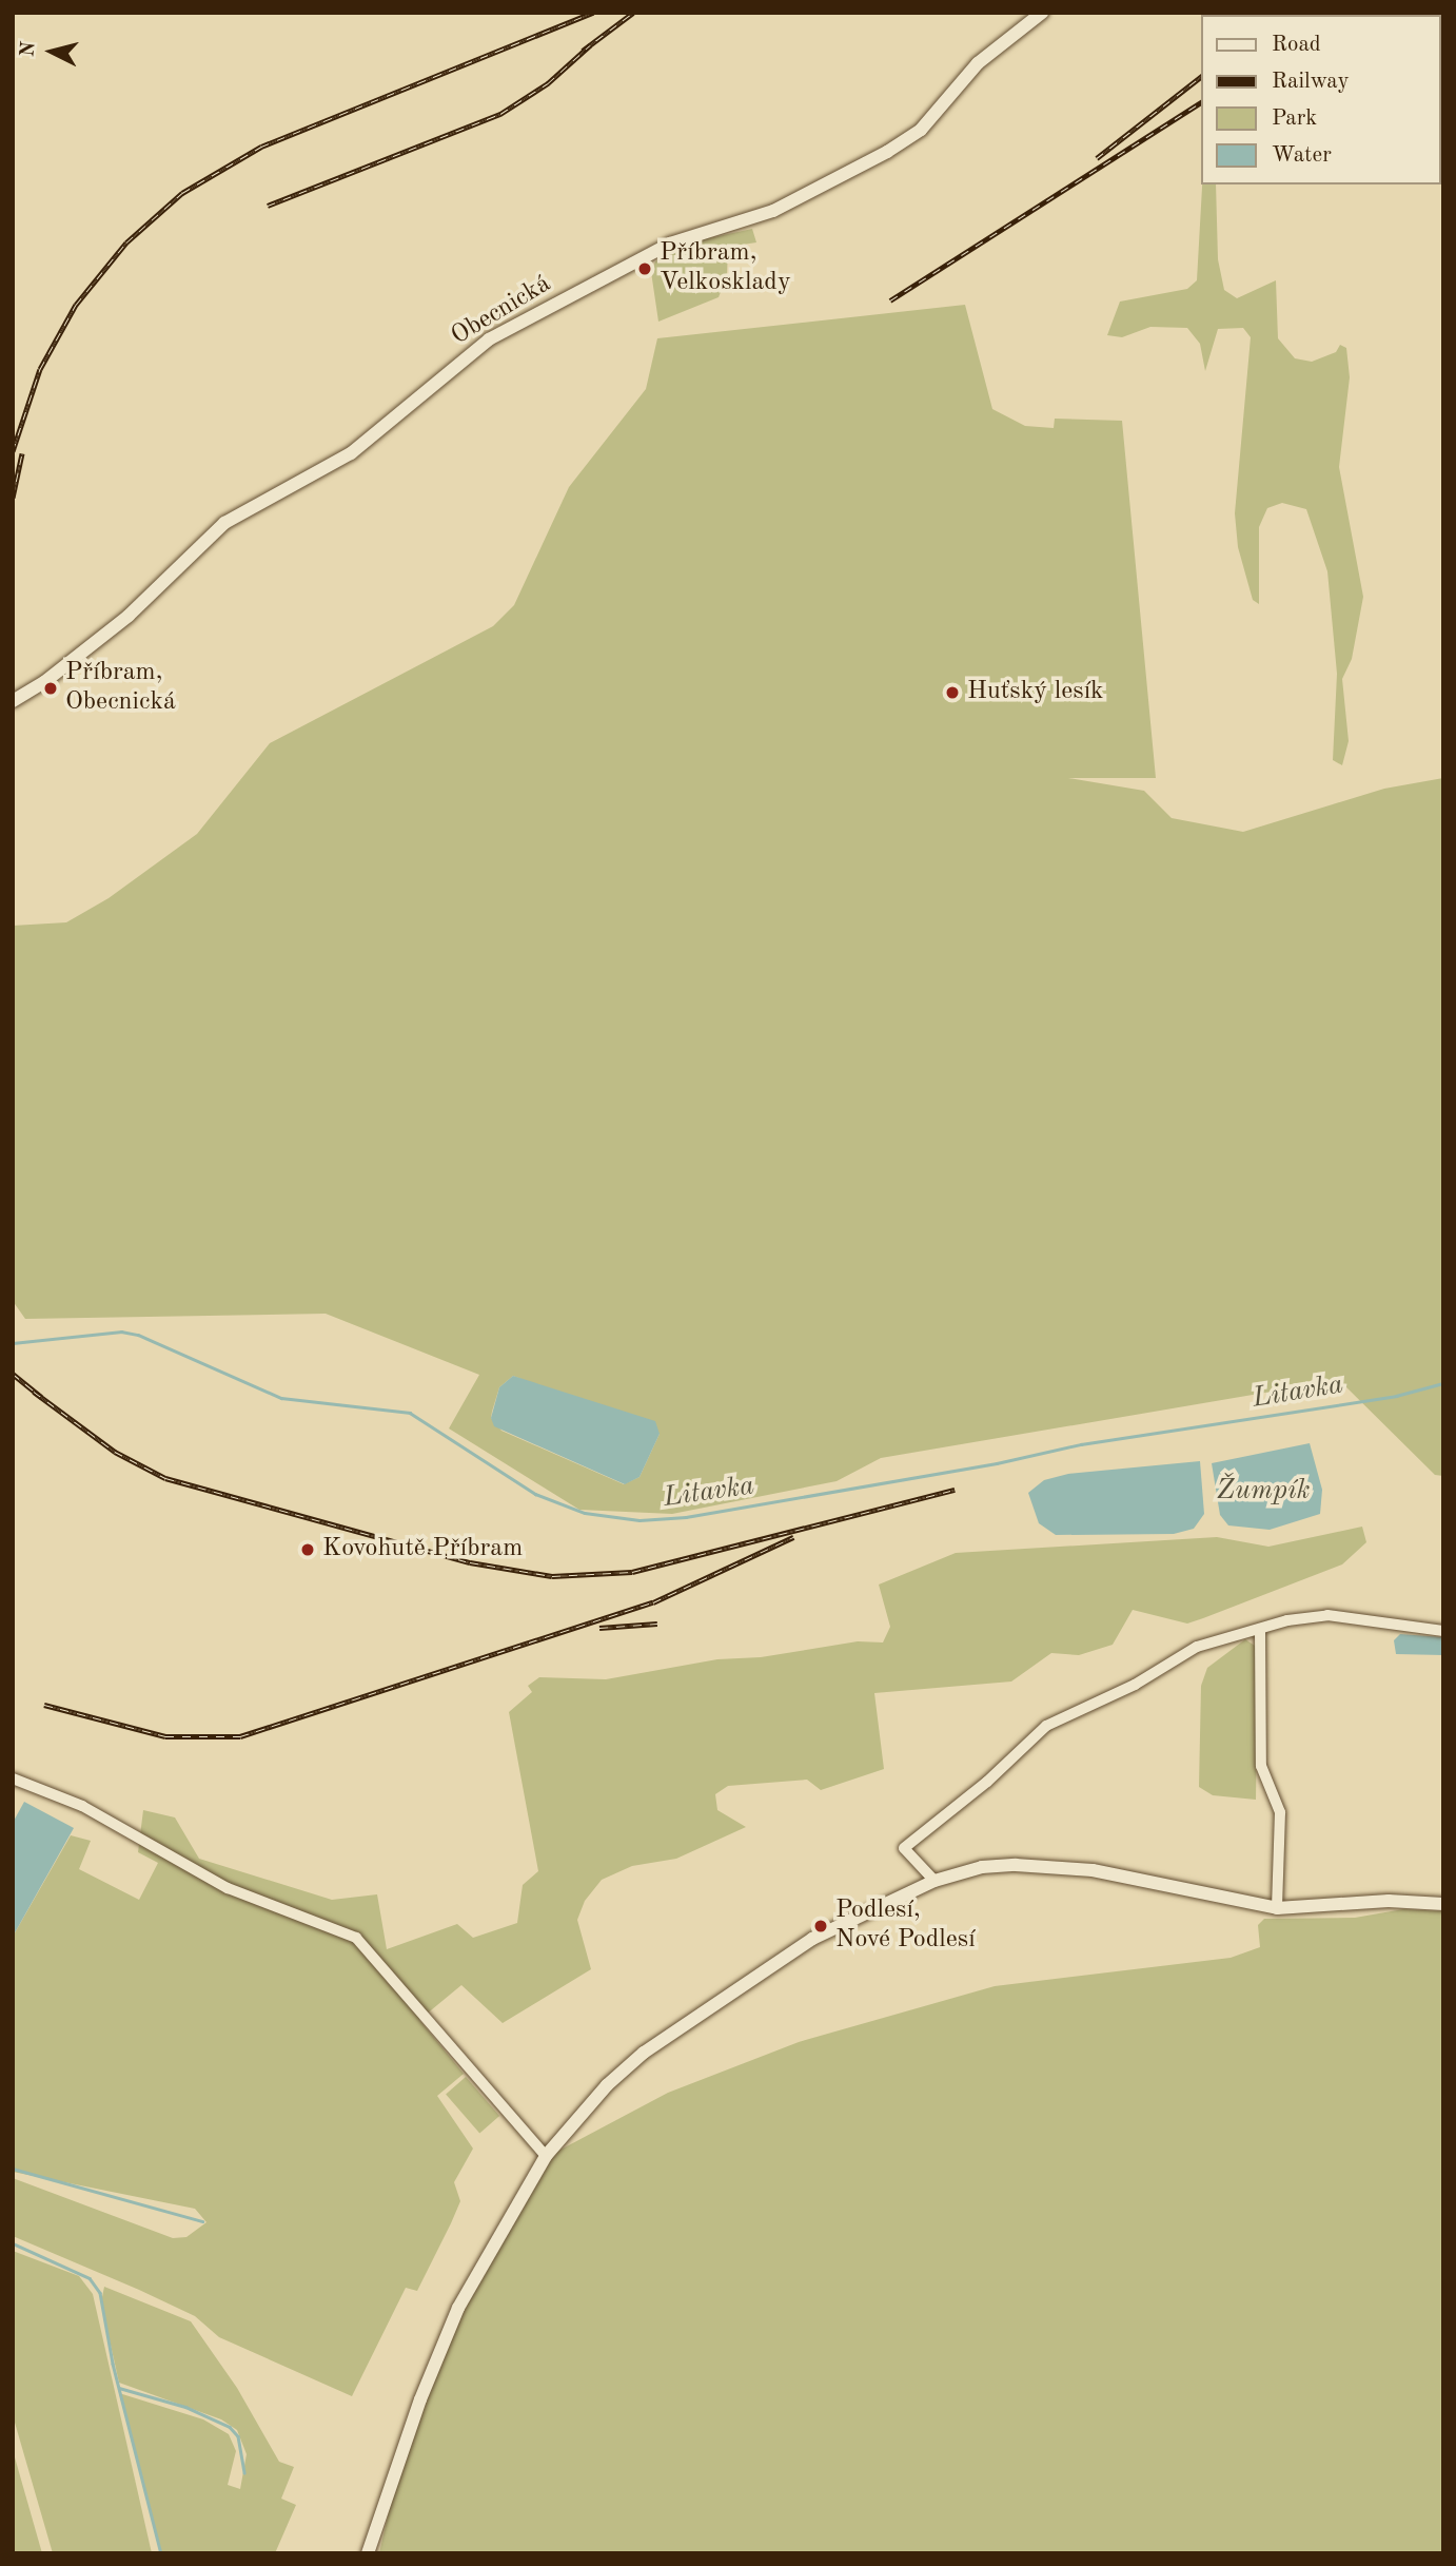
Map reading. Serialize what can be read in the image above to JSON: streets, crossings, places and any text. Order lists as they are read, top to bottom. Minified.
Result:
{"streets":{"street":["Obecnická"]},"water":["Litavka","Žumpík"],"places":["Příbram, Velkosklady","Příbram, Obecnická","Huťský lesík","Kovohutě Příbram","Podlesí, Nové Podlesí"],"legend":["Road","Railway","Park","Water"],"north":"left"}
